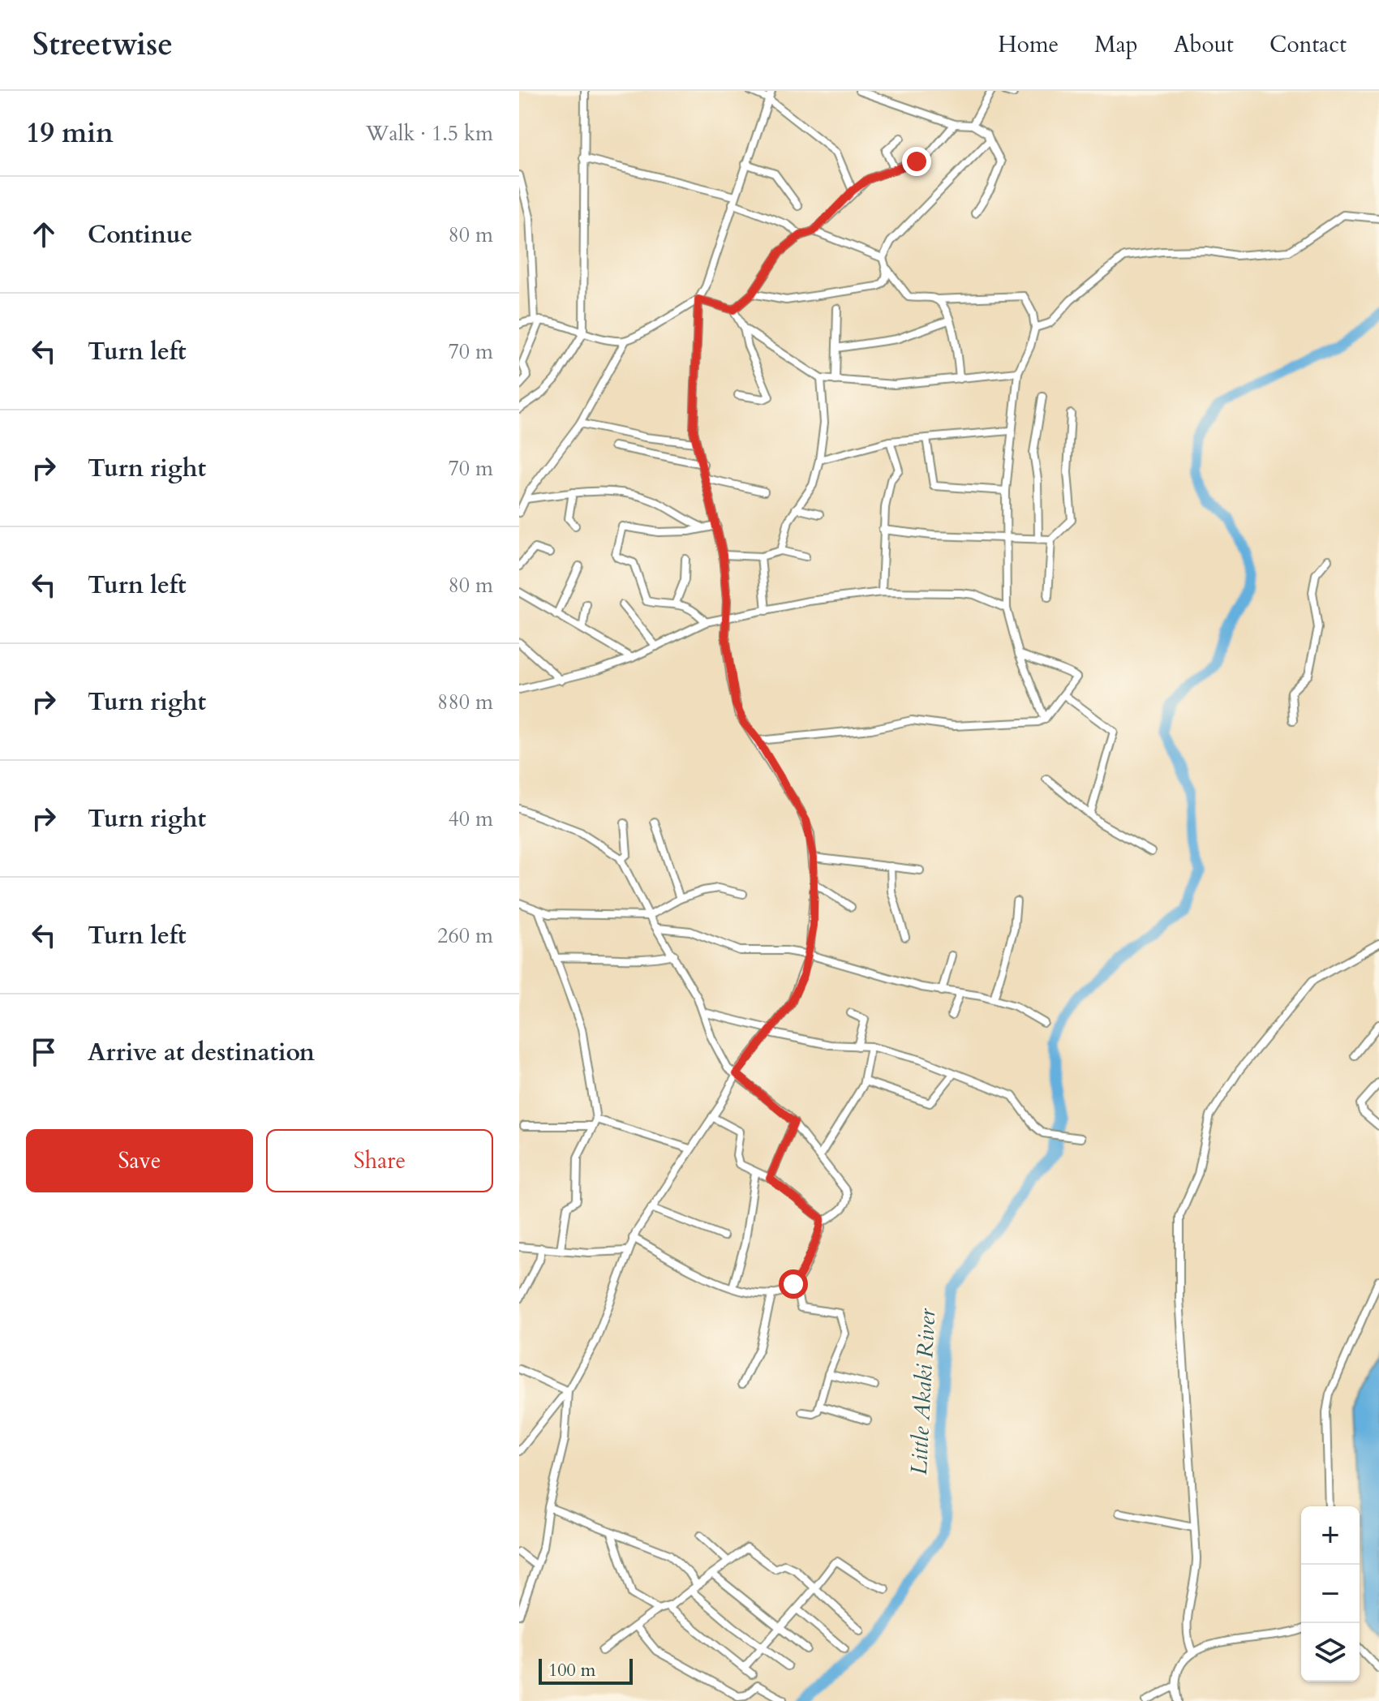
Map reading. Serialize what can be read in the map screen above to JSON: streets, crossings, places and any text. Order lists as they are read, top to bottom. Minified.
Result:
{"water":["Little Akaki River"],"scale_bar":"100 m","page":{"header":"Streetwise","nav":["Home","Map","About","Contact"],"heading":["19 min","Walk · 1.5 km"],"list":[["Continue","80 m"],["Turn left","70 m"],["Turn right","70 m"],["Turn left","80 m"],["Turn right","880 m"],["Turn right","40 m"],["Turn left","260 m"],"Arrive at destination"],"buttons":["Save","Share"],"map_buttons":["+","−"],"scale":"100 m"}}
